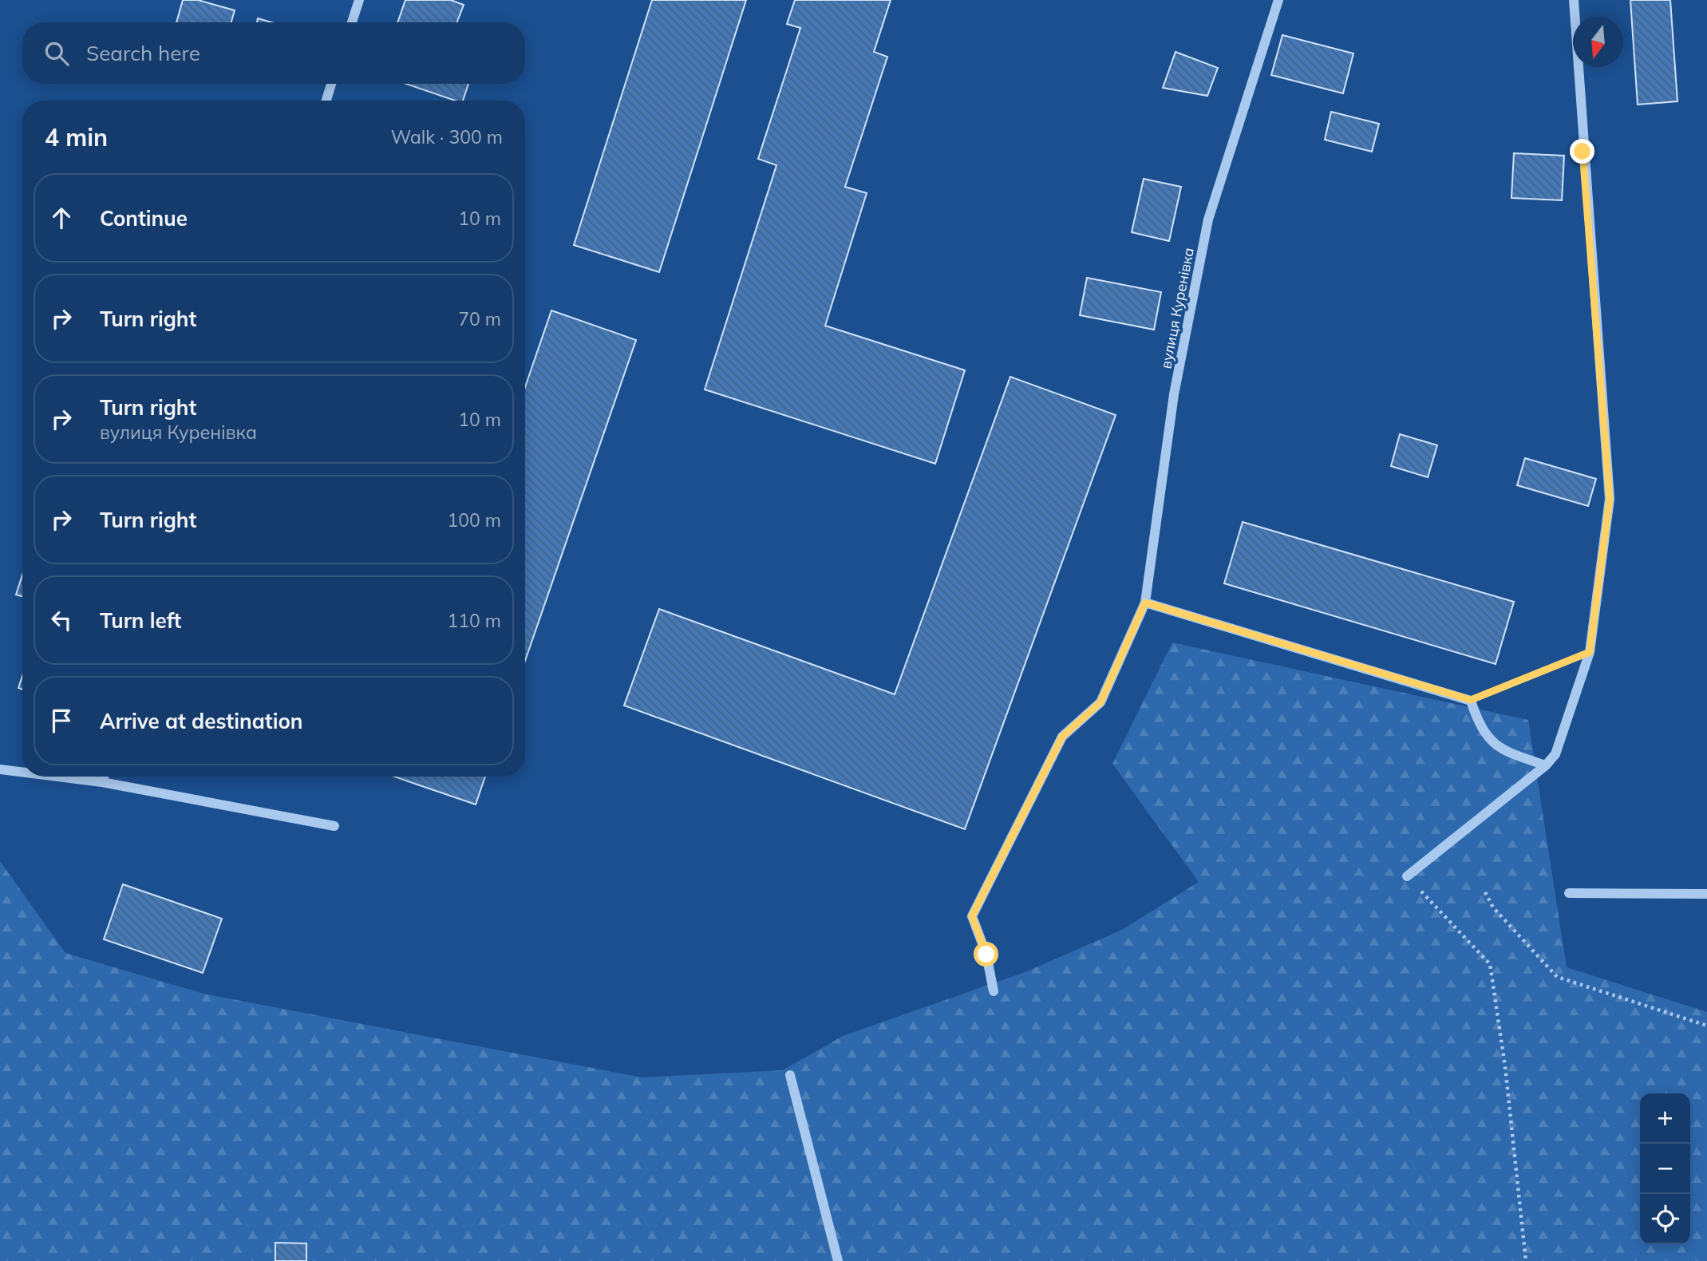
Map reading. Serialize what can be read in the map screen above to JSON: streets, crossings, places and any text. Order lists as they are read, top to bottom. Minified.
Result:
{"streets":{"street":["вулиця Куренівка"]},"north":"bottom","page":{"search":"Search here","heading":["4 min","Walk · 300 m"],"list":[["Continue","10 m"],["Turn right","70 m"],["Turn right","вулиця Куренівка","10 m"],["Turn right","100 m"],["Turn left","110 m"],"Arrive at destination"],"map_buttons":["+","−"]}}
